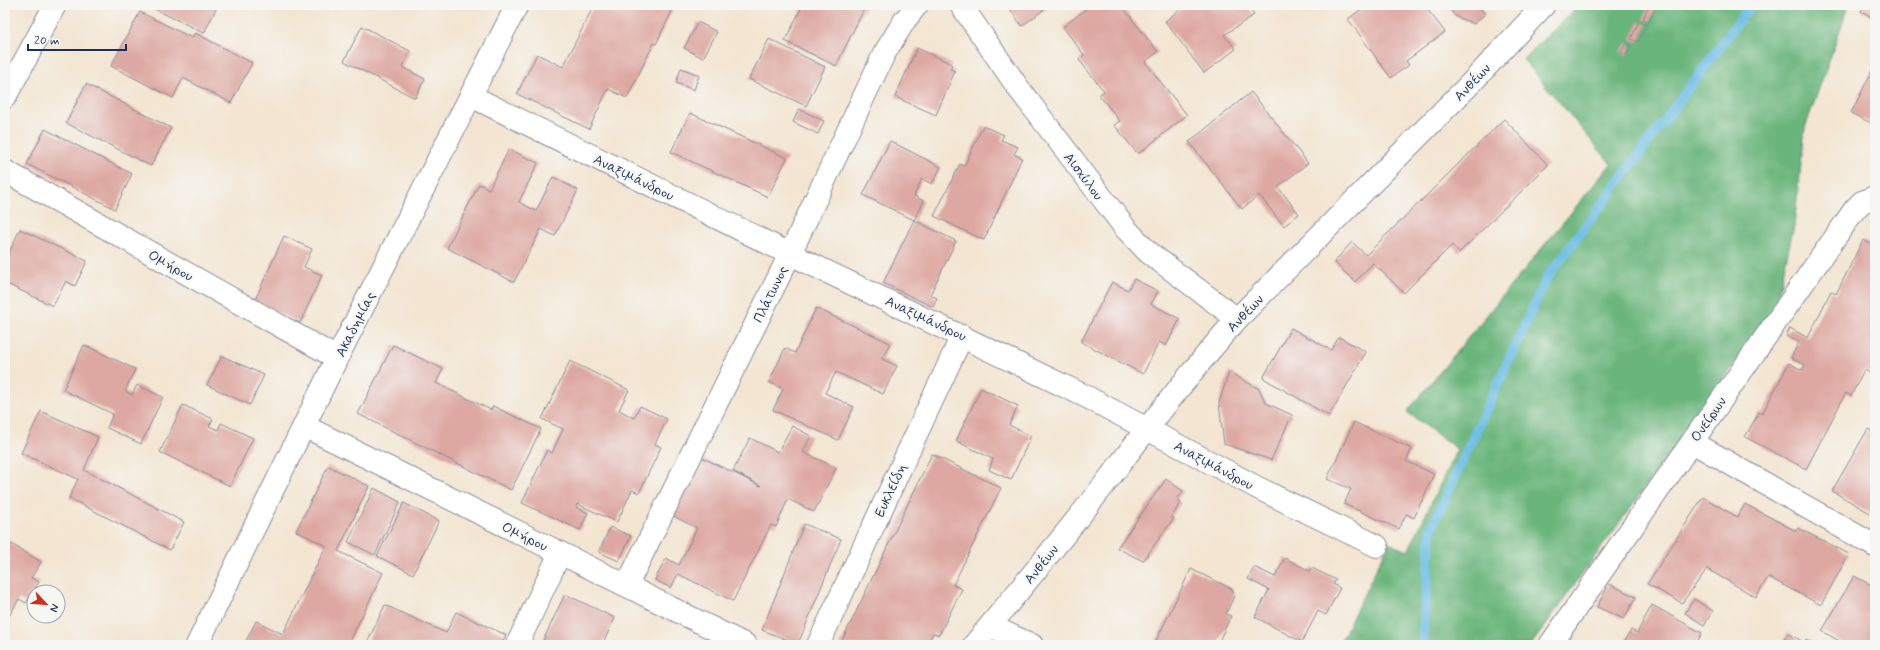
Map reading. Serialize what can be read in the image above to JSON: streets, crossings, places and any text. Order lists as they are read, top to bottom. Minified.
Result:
{"streets":{"street":["Ανθέων","Αισχύλου","Αναξιμάνδρου","Ομήρου","Πλάτωνος","Ακαδημίας","Ονείρων","Ευκλείδη"]},"crossings":[["Ανθέων","Αισχύλου"],["Ανθέων","Αναξιμάνδρου"],["Αναξιμάνδρου","Πλάτωνος"],["Αναξιμάνδρου","Ακαδημίας"],["Αναξιμάνδρου","Ευκλείδη"],["Ομήρου","Πλάτωνος"],["Ομήρου","Ακαδημίας"]],"scale_bar":"20 m","north":"bottom right"}
